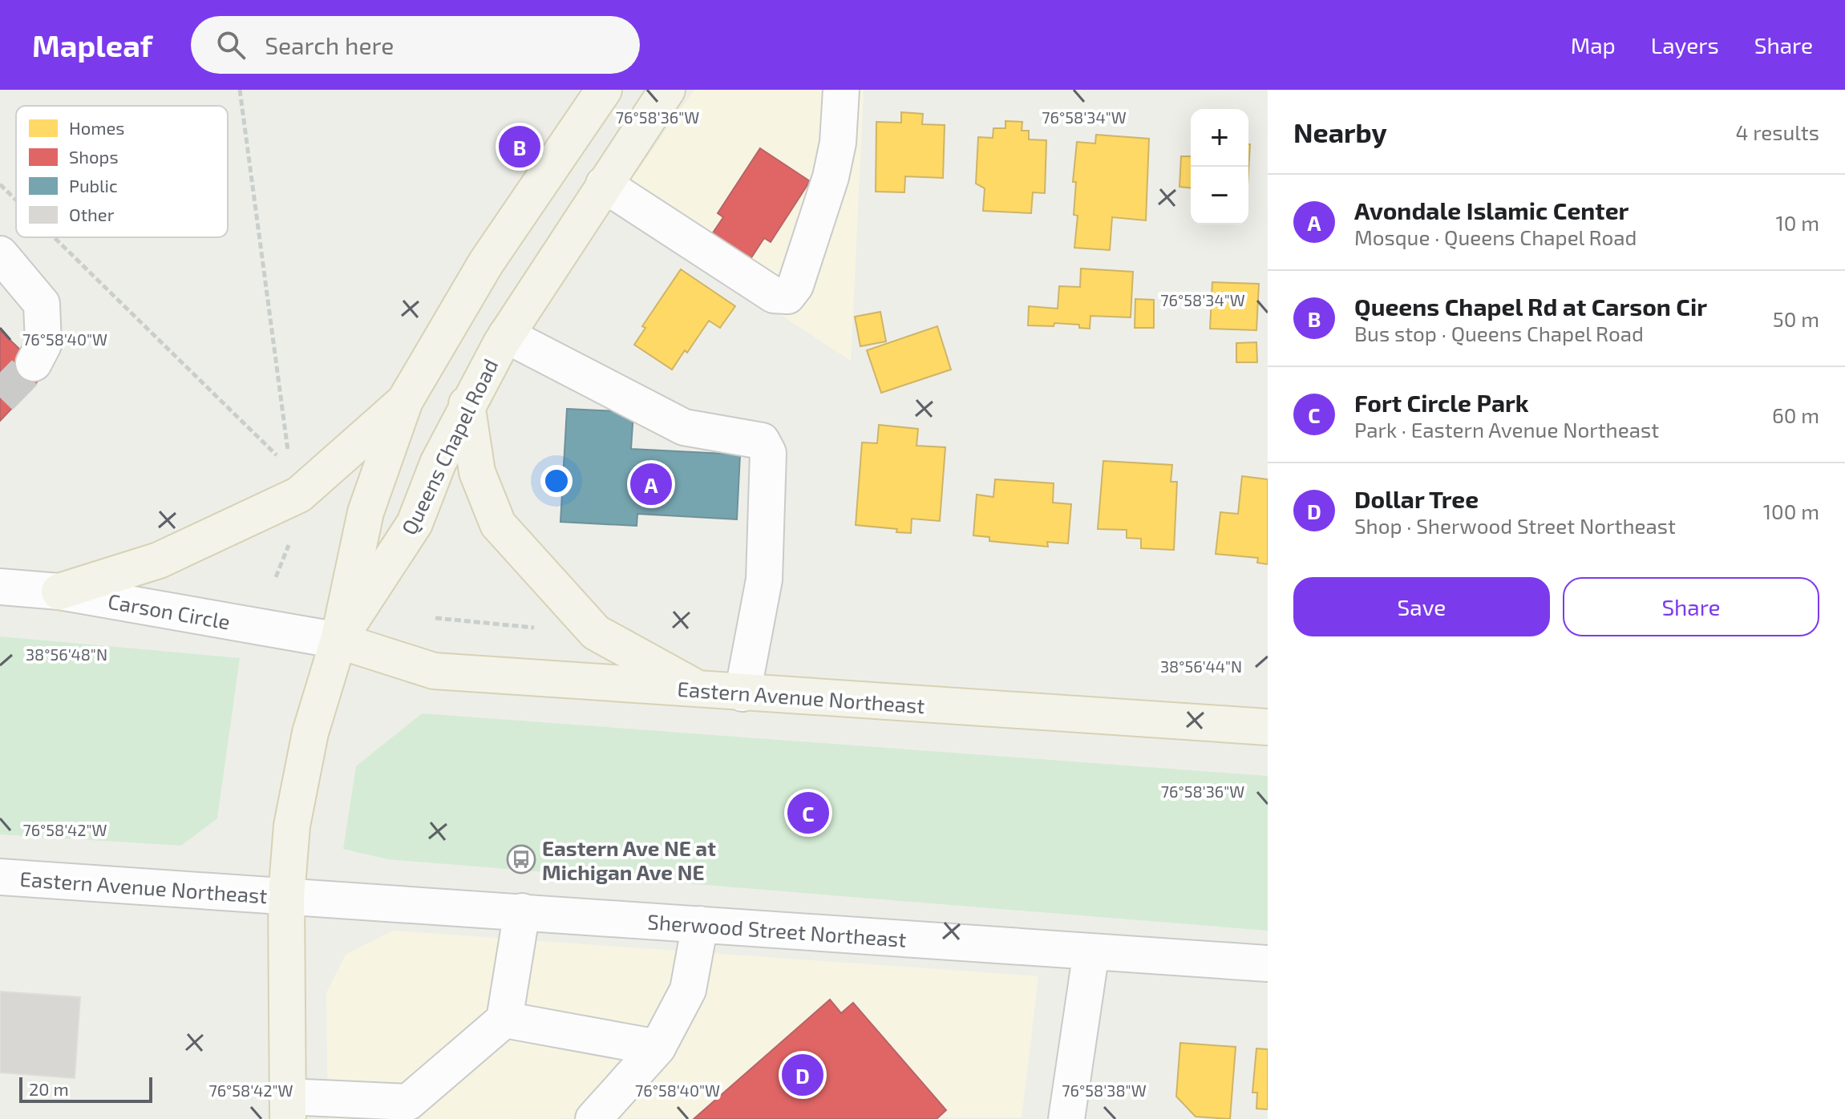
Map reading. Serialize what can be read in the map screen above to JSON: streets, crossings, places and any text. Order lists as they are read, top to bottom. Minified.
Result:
{"streets":{"main road":["Queens Chapel Road","Eastern Avenue Northeast"],"street":["Carson Circle","Sherwood Street Northeast"]},"crossings":[["Queens Chapel Road","Carson Circle"],["Queens Chapel Road","Eastern Avenue Northeast"],["Carson Circle","Eastern Avenue Northeast"],["Eastern Avenue Northeast","Sherwood Street Northeast"]],"places":{"bus stop":["Eastern Ave NE at Michigan Ave NE"]},"legend":["Homes","Shops","Public","Other"],"scale_bar":"20 m","page":{"header":"Mapleaf","search":"Search here","nav":["Map","Layers","Share"],"heading":["Nearby","4 results"],"map_buttons":["+","−"],"pins":["B","A","C","D"],"list":[{"mark":"A","name":"Avondale Islamic Center","note":"Mosque · Queens Chapel Road","value":"10 m"},{"mark":"B","name":"Queens Chapel Rd at Carson Cir","note":"Bus stop · Queens Chapel Road","value":"50 m"},{"mark":"C","name":"Fort Circle Park","note":"Park · Eastern Avenue Northeast","value":"60 m"},{"mark":"D","name":"Dollar Tree","note":"Shop · Sherwood Street Northeast","value":"100 m"}],"buttons":["Save","Share"],"scale":"20 m"},"coordinates":["76°58'36\"W","76°58'34\"W","76°58'40\"W","38°56'48\"N","38°56'44\"N","76°58'42\"W","76°58'38\"W"]}
